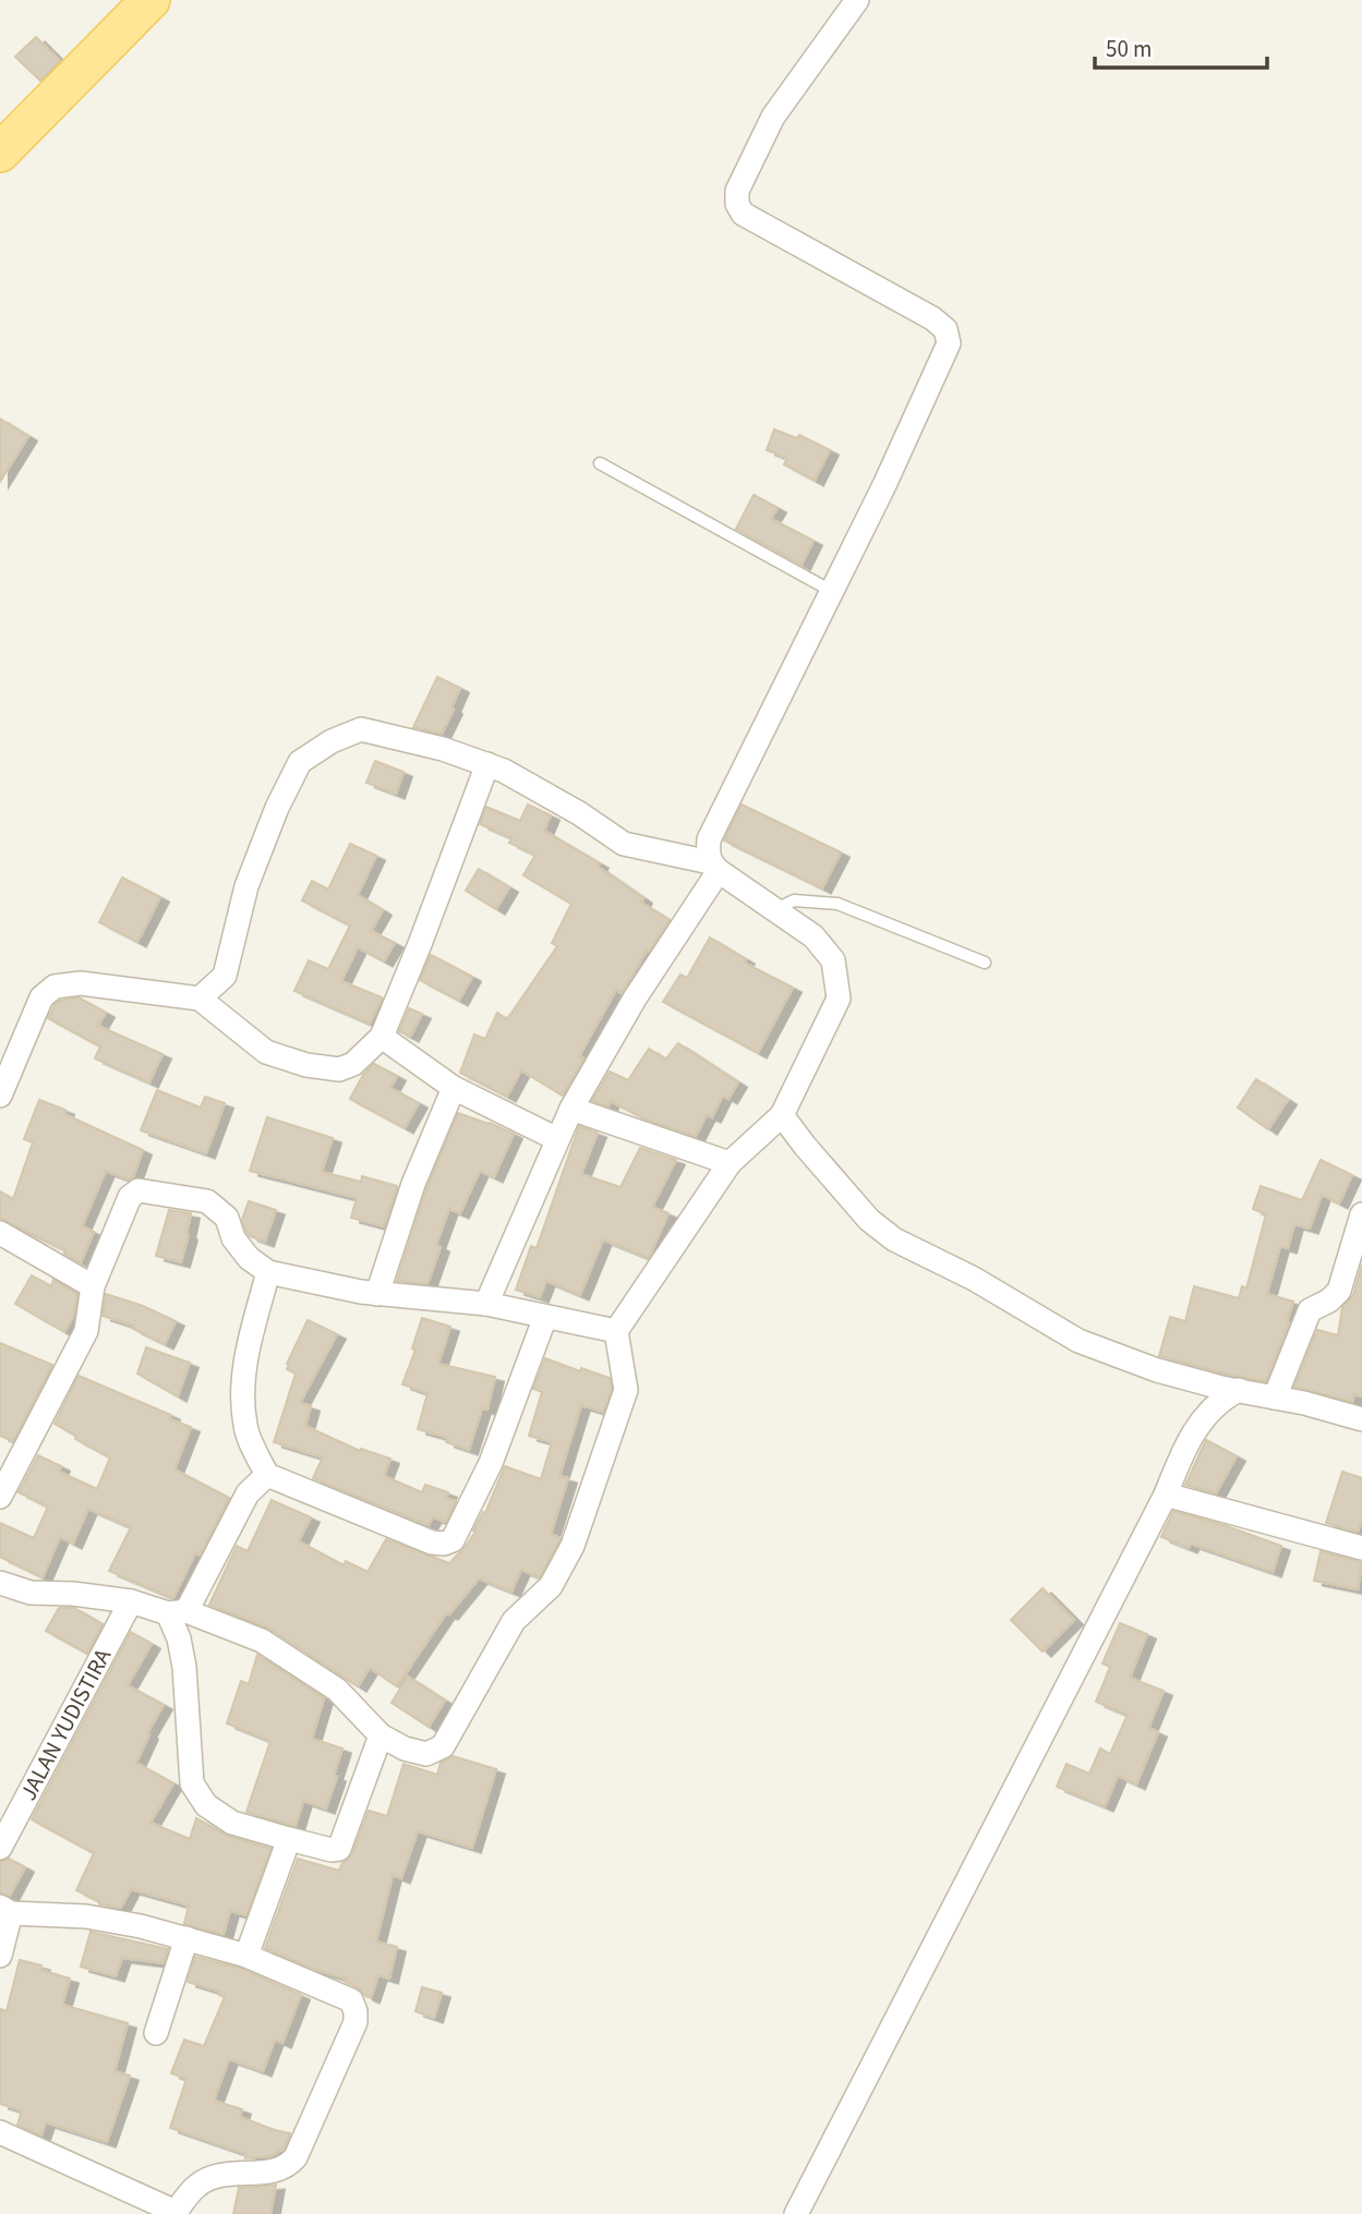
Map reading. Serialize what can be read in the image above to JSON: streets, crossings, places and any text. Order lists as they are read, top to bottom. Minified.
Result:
{"streets":{"street":["JALAN YUDISTIRA"]},"scale_bar":"50 m"}
